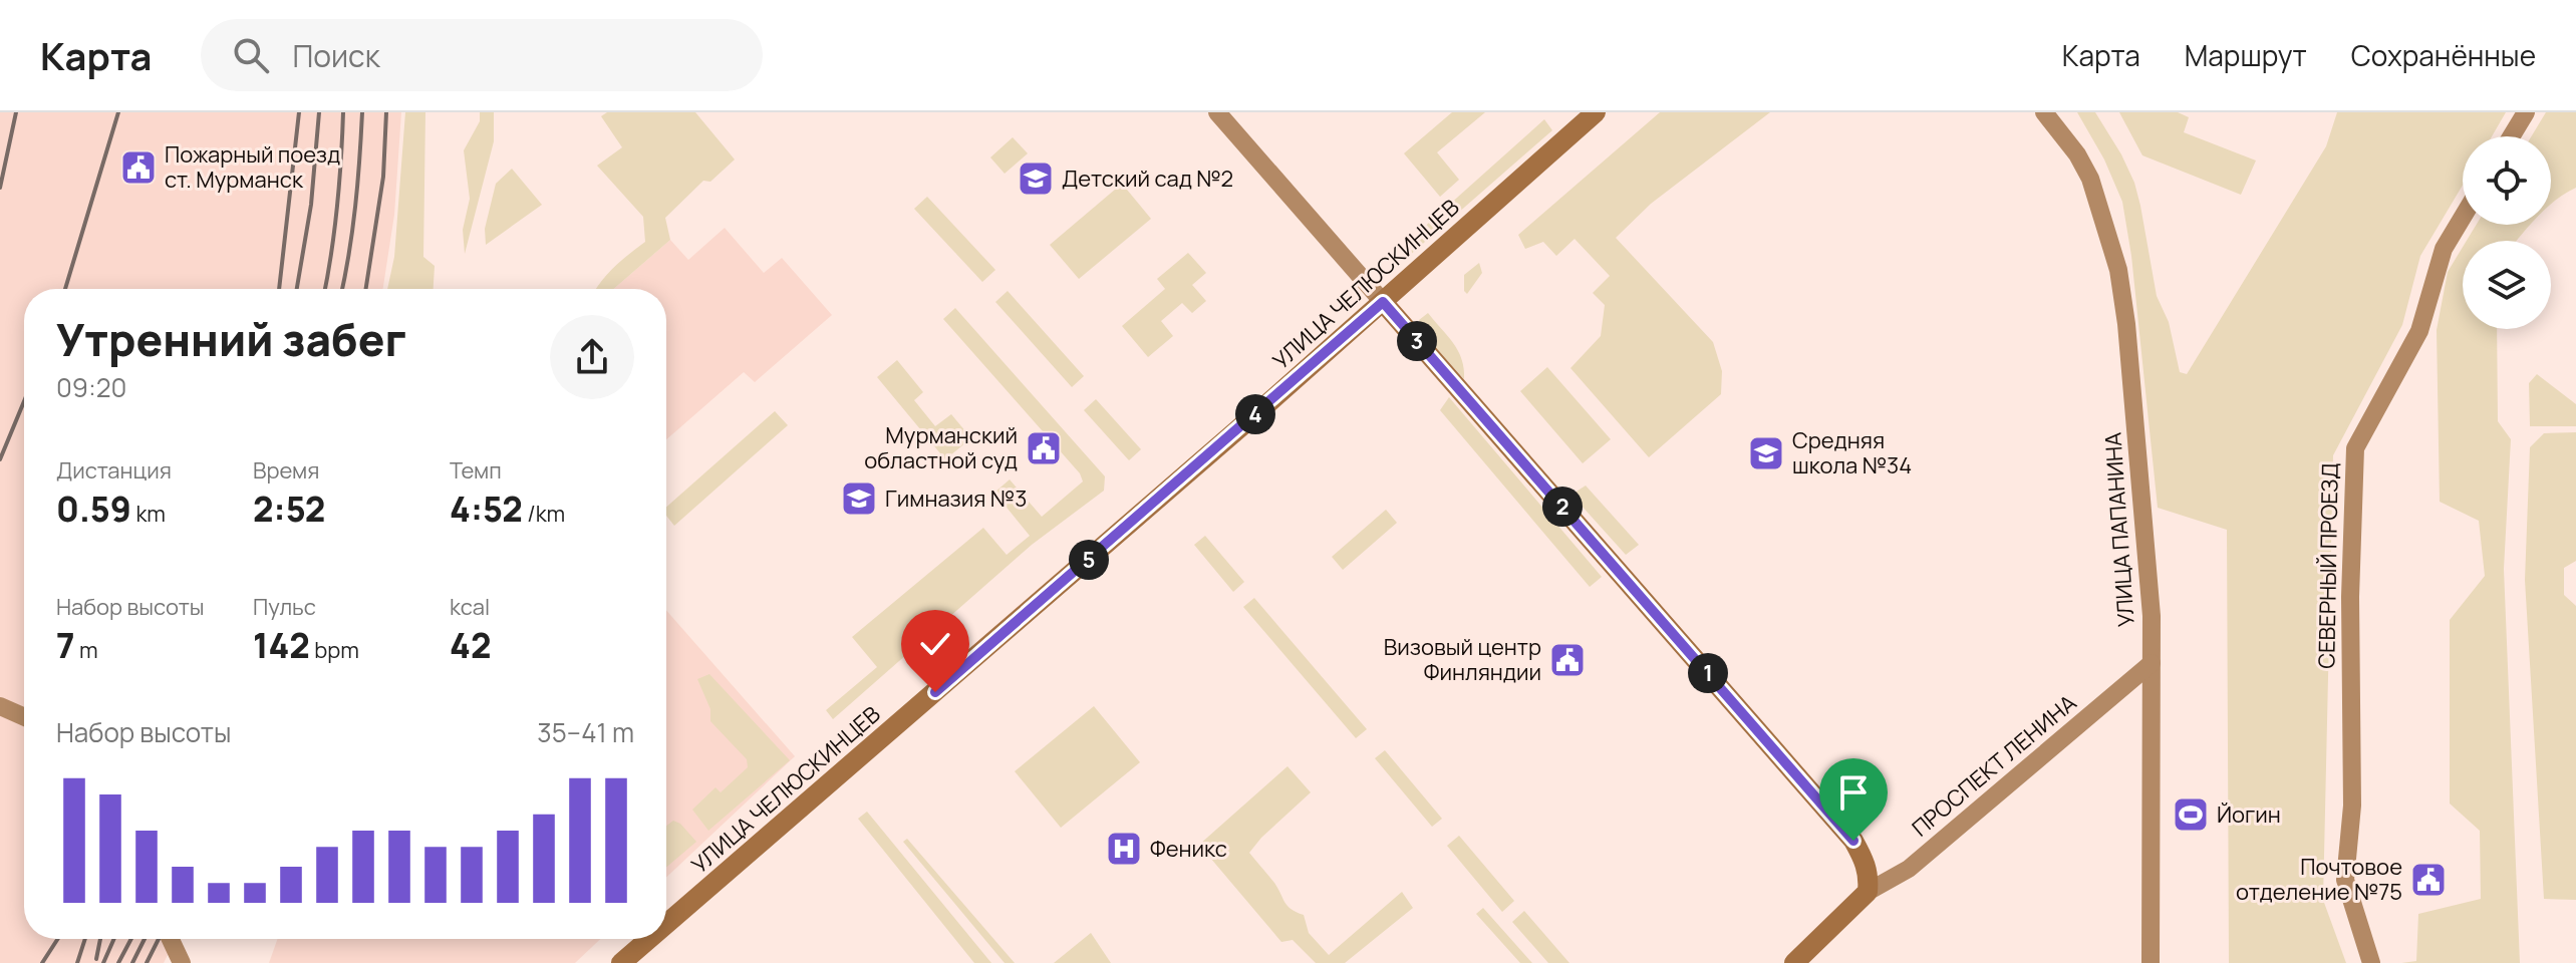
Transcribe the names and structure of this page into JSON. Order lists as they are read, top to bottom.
{
  "streets": {
    "main road": ["УЛИЦА ЧЕЛЮСКИНЦЕВ", "ПРОСПЕКТ ЛЕНИНА"],
    "street": ["УЛИЦА ПАПАНИНА", "СЕВЕРНЫЙ ПРОЕЗД"]
  },
  "crossings": [
    ["УЛИЦА ПАПАНИНА", "ПРОСПЕКТ ЛЕНИНА"]
  ],
  "places": {
    "public building": [
      "Пожарный поезд ст. Мурманск",
      "Мурманский областной суд",
      "Визовый центр Финляндии",
      "Почтовое отделение №75"
    ],
    "school or university": ["Детский сад №2", "Средняя школа №34", "Гимназия №3"],
    "sports": ["Йогин"],
    "hospital": ["Феникс"]
  },
  "page": {
    "header": "Карта",
    "search": "Поиск",
    "nav": ["Карта", "Маршрут", "Сохранённые"],
    "heading": ["Утренний забег", "09:20"],
    "pins": [
      "3",
      "4",
      "2",
      "5",
      "1"
    ],
    "stats": [
      ["Дистанция", "0.59 km"],
      ["Время", "2:52"],
      ["Темп", "4:52 /km"],
      ["Набор высоты", "7 m"],
      ["Пульс", "142 bpm"],
      ["kcal", "42"]
    ],
    "chart": ["Набор высоты", "35–41 m"]
  }
}
